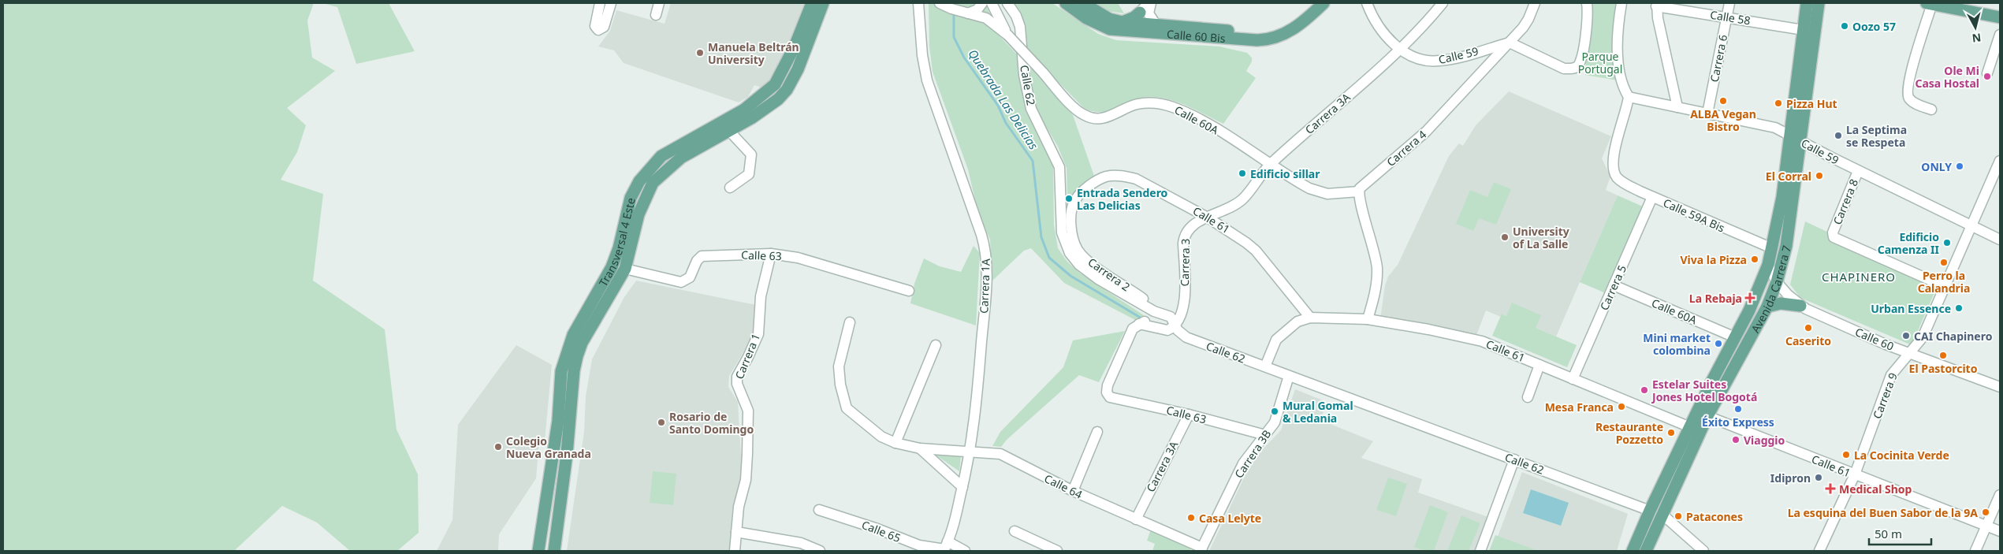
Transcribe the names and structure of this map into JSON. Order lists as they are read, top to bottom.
{
  "streets": {
    "main road": ["Calle 60 Bis", "Transversal 4 Este", "Avenida Carrera 7"],
    "street": [
      "Calle 58",
      "Calle 59",
      "Carrera 6",
      "Calle 62",
      "Carrera 3A",
      "Calle 60A",
      "Carrera 4",
      "Carrera 8",
      "Calle 59A Bis",
      "Calle 61",
      "Calle 63",
      "Carrera 3",
      "Carrera 2",
      "Carrera 1A",
      "Carrera 5",
      "Calle 60",
      "Carrera 1",
      "Carrera 9",
      "Carrera 3B",
      "Calle 64",
      "Calle 65"
    ]
  },
  "crossings": [
    ["Calle 58", "Carrera 6"],
    ["Calle 58", "Avenida Carrera 7"],
    ["Calle 59", "Carrera 6"],
    ["Calle 59", "Carrera 3A"],
    ["Calle 59", "Carrera 4"],
    ["Calle 59", "Carrera 8"],
    ["Calle 59", "Calle 59A Bis"],
    ["Calle 59", "Avenida Carrera 7"],
    ["Calle 59", "Carrera 9"],
    ["Calle 62", "Calle 61"],
    ["Calle 62", "Carrera 3"],
    ["Calle 62", "Carrera 2"],
    ["Calle 62", "Avenida Carrera 7"],
    ["Calle 62", "Carrera 3B"],
    ["Carrera 3A", "Calle 60A"],
    ["Carrera 3A", "Calle 61"],
    ["Carrera 3A", "Calle 63"],
    ["Carrera 3A", "Carrera 3"],
    ["Carrera 3A", "Calle 64"],
    ["Calle 60A", "Carrera 4"],
    ["Calle 60A", "Carrera 5"],
    ["Calle 60A", "Avenida Carrera 7"],
    ["Carrera 8", "Carrera 9"],
    ["Calle 59A Bis", "Carrera 5"],
    ["Calle 59A Bis", "Avenida Carrera 7"],
    ["Calle 61", "Carrera 3"],
    ["Calle 61", "Carrera 2"],
    ["Calle 61", "Carrera 5"],
    ["Calle 61", "Avenida Carrera 7"],
    ["Calle 61", "Carrera 9"],
    ["Transversal 4 Este", "Calle 63"],
    ["Calle 63", "Carrera 3"],
    ["Calle 63", "Carrera 1"],
    ["Calle 63", "Carrera 3B"],
    ["Carrera 1A", "Calle 64"],
    ["Carrera 1A", "Calle 65"],
    ["Avenida Carrera 7", "Calle 60"],
    ["Calle 60", "Carrera 9"],
    ["Carrera 3B", "Calle 64"]
  ],
  "districts": ["CHAPINERO"],
  "water": ["Quebrada Las Delicias"],
  "parks": ["Parque Portugal"],
  "places": {
    "other": [
      "Oozo 57",
      "Manuela Beltrán University",
      "Ole Mi Casa Hostal",
      "ALBA Vegan Bistro",
      "Pizza Hut",
      "La Septima se Respeta",
      "ONLY",
      "Edificio sillar",
      "El Corral",
      "Entrada Sendero Las Delicias",
      "University of La Salle",
      "Edificio Camenza II",
      "Viva la Pizza",
      "Perro la Calandria",
      "Urban Essence",
      "Caserito",
      "CAI Chapinero",
      "Mini market colombina",
      "El Pastorcito",
      "Estelar Suites Jones Hotel Bogotá",
      "Mesa Franca",
      "Éxito Express",
      "Mural Gomal & Ledania",
      "Rosario de Santo Domingo",
      "Restaurante Pozzetto",
      "Viaggio",
      "Colegio Nueva Granada",
      "La Cocinita Verde",
      "Idipron",
      "La esquina del Buen Sabor de la 9A",
      "Patacones",
      "Casa Lelyte"
    ],
    "health": ["La Rebaja", "Medical Shop"]
  },
  "scale_bar": "50 m",
  "north": "bottom"
}
